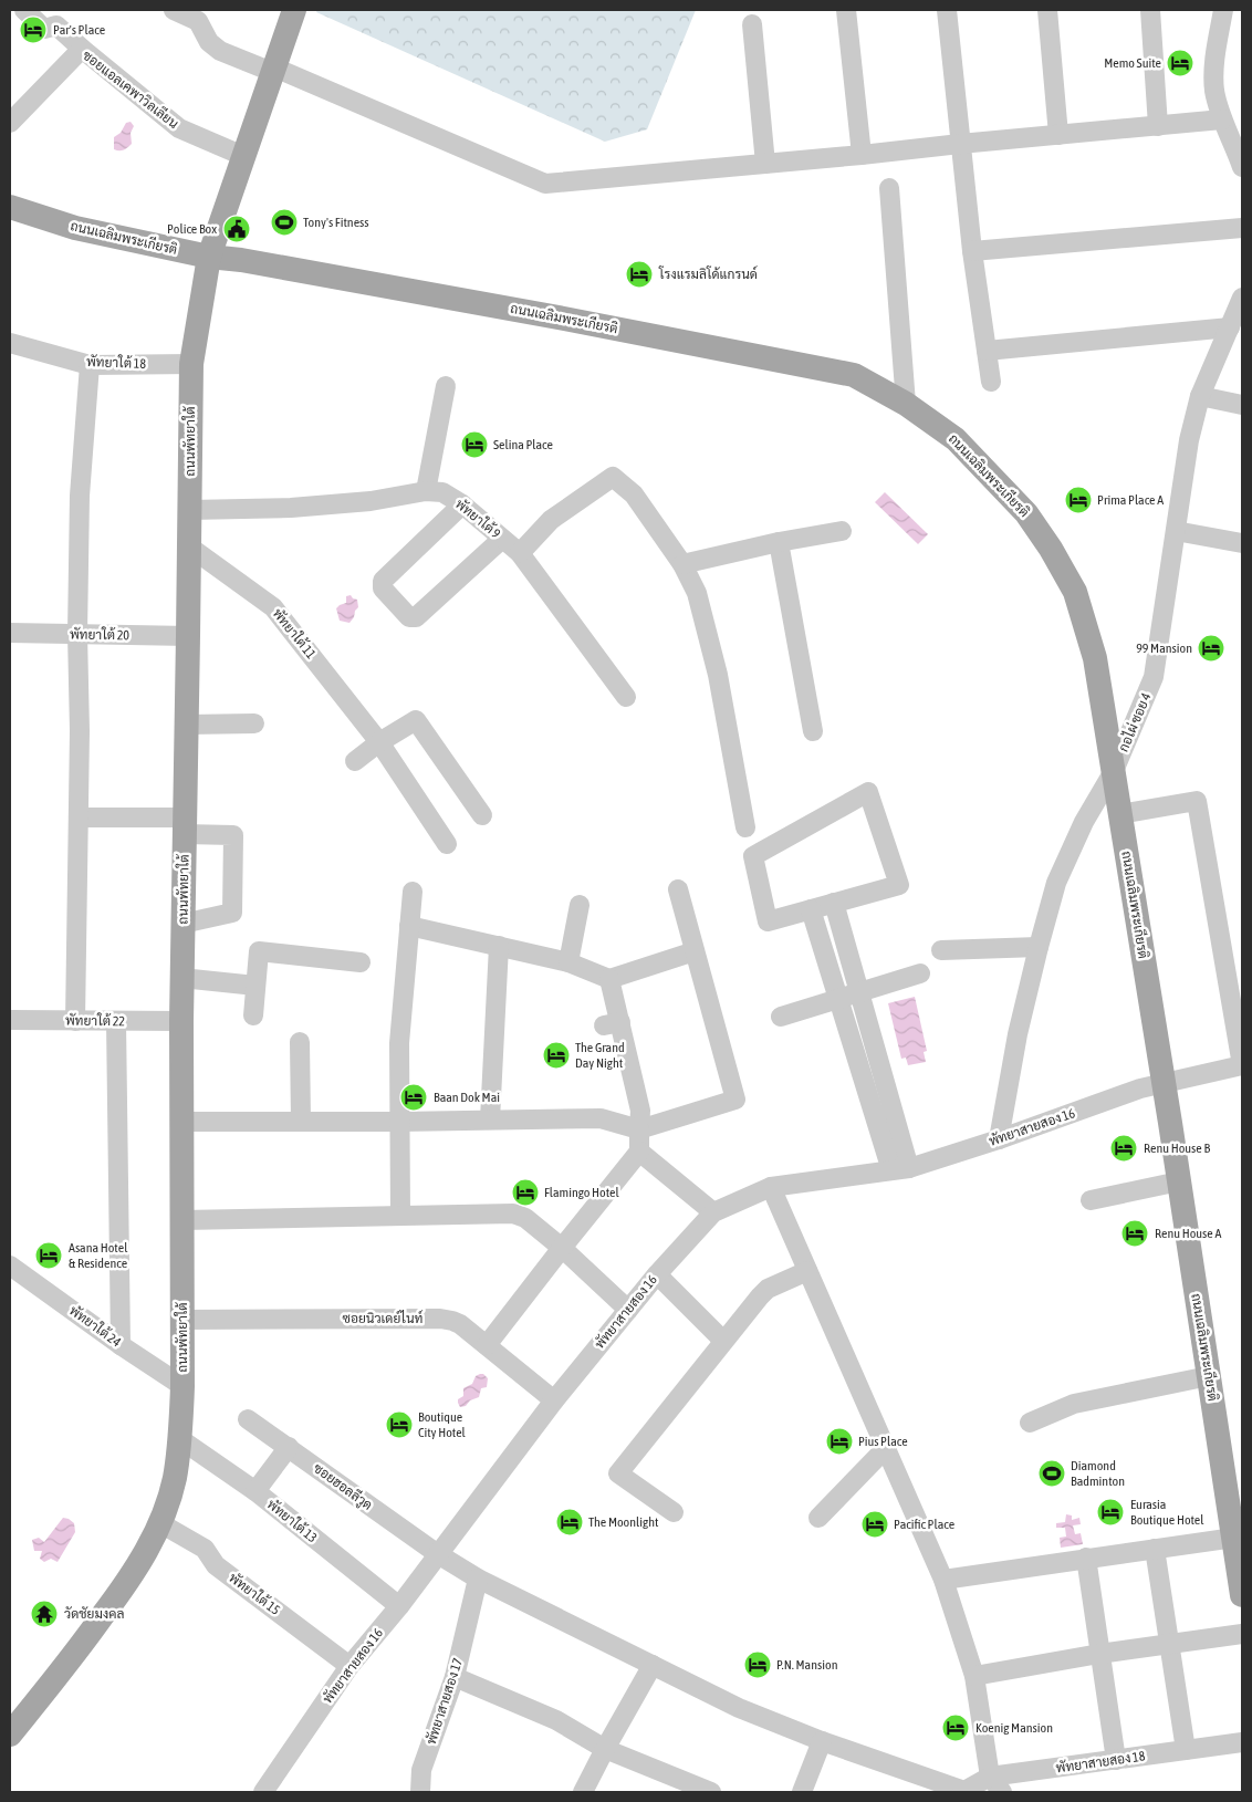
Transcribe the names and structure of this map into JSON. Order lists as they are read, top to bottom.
{
  "streets": {
    "main road": ["ถนนเฉลิมพระเกียรติ", "ถนนพัทยาใต้"],
    "street": [
      "ซอยแอลเคพาวิลเลียน",
      "พัทยาใต้ 18",
      "พัทยาใต้ 9",
      "พัทยาใต้ 11",
      "พัทยาใต้ 20",
      "กอไผ่ ซอย 4",
      "พัทยาใต้ 22",
      "พัทยาสายสอง 16",
      "ซอยนิวเดย์ไนท์",
      "พัทยาใต้ 24",
      "ซอยฮอลลีวูด",
      "พัทยาใต้ 13",
      "พัทยาใต้ 15",
      "พัทยาสายสอง 17",
      "พัทยาสายสอง 18"
    ]
  },
  "crossings": [
    ["ซอยแอลเคพาวิลเลียน", "ถนนพัทยาใต้"],
    ["ถนนเฉลิมพระเกียรติ", "ถนนพัทยาใต้"],
    ["ถนนเฉลิมพระเกียรติ", "กอไผ่ ซอย 4"],
    ["ถนนเฉลิมพระเกียรติ", "พัทยาสายสอง 16"],
    ["พัทยาใต้ 18", "ถนนพัทยาใต้"],
    ["ถนนพัทยาใต้", "พัทยาใต้ 9"],
    ["ถนนพัทยาใต้", "พัทยาใต้ 11"],
    ["ถนนพัทยาใต้", "พัทยาใต้ 20"],
    ["ถนนพัทยาใต้", "พัทยาใต้ 22"],
    ["ถนนพัทยาใต้", "ซอยนิวเดย์ไนท์"],
    ["ถนนพัทยาใต้", "พัทยาใต้ 24"],
    ["ถนนพัทยาใต้", "พัทยาใต้ 13"],
    ["ถนนพัทยาใต้", "พัทยาใต้ 15"],
    ["กอไผ่ ซอย 4", "พัทยาสายสอง 16"],
    ["พัทยาสายสอง 16", "ซอยนิวเดย์ไนท์"],
    ["พัทยาสายสอง 16", "ซอยฮอลลีวูด"],
    ["พัทยาสายสอง 16", "พัทยาใต้ 13"],
    ["พัทยาสายสอง 16", "พัทยาใต้ 15"],
    ["ซอยฮอลลีวูด", "พัทยาสายสอง 17"],
    ["ซอยฮอลลีวูด", "พัทยาสายสอง 18"]
  ],
  "places": {
    "hotel": [
      "Par's Place",
      "Memo Suite",
      "โรงแรมลิโด้แกรนด์",
      "Selina Place",
      "Prima Place A",
      "99 Mansion",
      "The Grand Day Night",
      "Baan Dok Mai",
      "Renu House B",
      "Flamingo Hotel",
      "Renu House A",
      "Asana Hotel & Residence",
      "Boutique City Hotel",
      "Pius Place",
      "Eurasia Boutique Hotel",
      "The Moonlight",
      "Pacific Place",
      "P.N. Mansion",
      "Koenig Mansion"
    ],
    "sports": ["Tony's Fitness", "Diamond Badminton"],
    "public building": ["Police Box"],
    "temple": ["วัดชัยมงคล"]
  }
}
